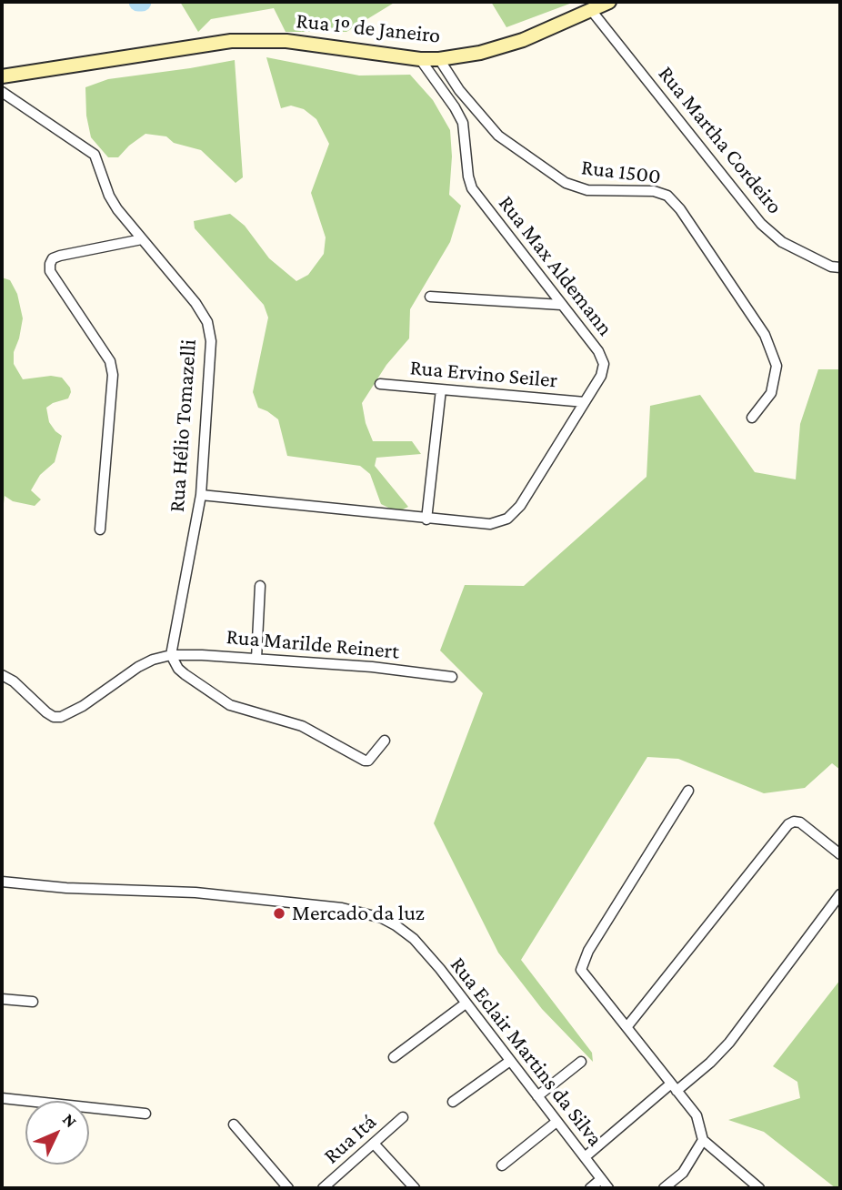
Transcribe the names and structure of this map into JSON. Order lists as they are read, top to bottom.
{
  "streets": {
    "street": [
      "Rua 1º de Janeiro",
      "Rua Martha Cordeiro",
      "Rua 1500",
      "Rua Max Aldemann",
      "Rua Ervino Seiler",
      "Rua Hélio Tomazelli",
      "Rua Marilde Reinert",
      "Rua Eclair Martins da Silva",
      "Rua Itá"
    ]
  },
  "crossings": [
    ["Rua 1º de Janeiro", "Rua Martha Cordeiro"],
    ["Rua 1º de Janeiro", "Rua 1500"],
    ["Rua 1º de Janeiro", "Rua Max Aldemann"],
    ["Rua Max Aldemann", "Rua Ervino Seiler"],
    ["Rua Max Aldemann", "Rua Hélio Tomazelli"],
    ["Rua Hélio Tomazelli", "Rua Marilde Reinert"]
  ],
  "places": ["Mercado da luz"],
  "north": "top right"
}
